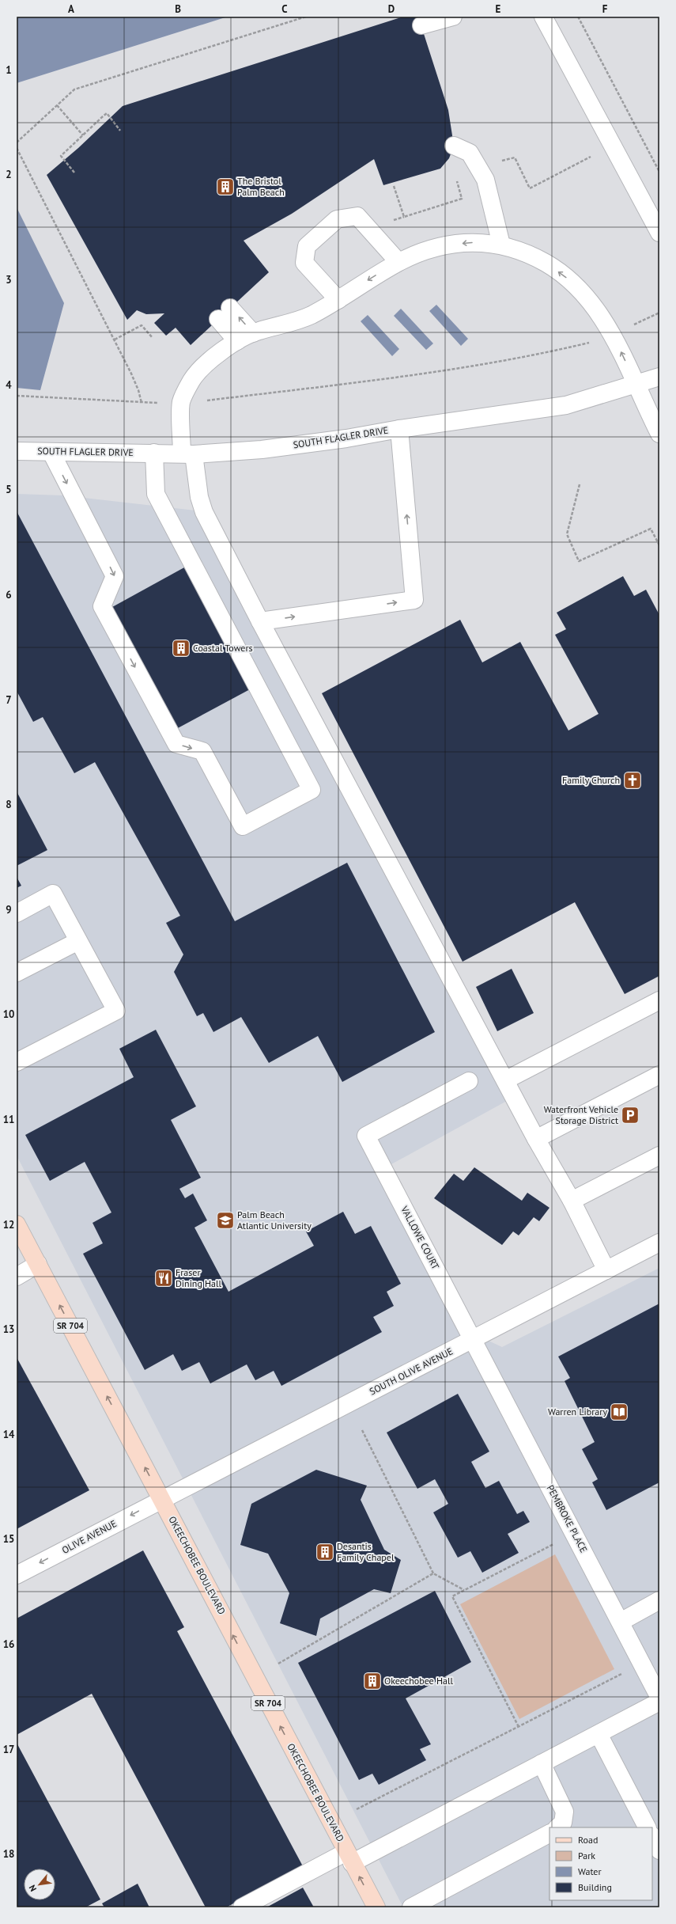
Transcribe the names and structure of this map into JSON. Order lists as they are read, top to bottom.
{
  "streets": {
    "main road": ["SR 704", "OKEECHOBEE BOULEVARD"],
    "street": [
      "SOUTH FLAGLER DRIVE",
      "VALLOWE COURT",
      "SOUTH OLIVE AVENUE",
      "PEMBROKE PLACE",
      "OLIVE AVENUE"
    ]
  },
  "crossings": [
    ["VALLOWE COURT", "SOUTH OLIVE AVENUE"],
    ["VALLOWE COURT", "PEMBROKE PLACE"],
    ["SOUTH OLIVE AVENUE", "PEMBROKE PLACE"],
    ["SOUTH OLIVE AVENUE", "OLIVE AVENUE"],
    ["SOUTH OLIVE AVENUE", "OKEECHOBEE BOULEVARD"],
    ["OLIVE AVENUE", "OKEECHOBEE BOULEVARD"]
  ],
  "one_way": ["OLIVE AVENUE", "OKEECHOBEE BOULEVARD"],
  "places": {
    "building": [
      "The Bristol Palm Beach",
      "Coastal Towers",
      "Desantis Family Chapel",
      "Okeechobee Hall"
    ],
    "church": ["Family Church"],
    "parking": ["Waterfront Vehicle Storage District"],
    "school or university": ["Palm Beach Atlantic University"],
    "restaurant": ["Fraser Dining Hall"],
    "library": ["Warren Library"]
  },
  "legend": [
    "Road",
    "Park",
    "Water",
    "Building"
  ],
  "north": "bottom left",
  "grid": {
    "columns": [
      "A",
      "B",
      "C",
      "D",
      "E",
      "F"
    ],
    "rows": [
      "1",
      "2",
      "3",
      "4",
      "5",
      "6",
      "7",
      "8",
      "9",
      "10",
      "11",
      "12",
      "13",
      "14",
      "15",
      "16",
      "17",
      "18"
    ]
  }
}
